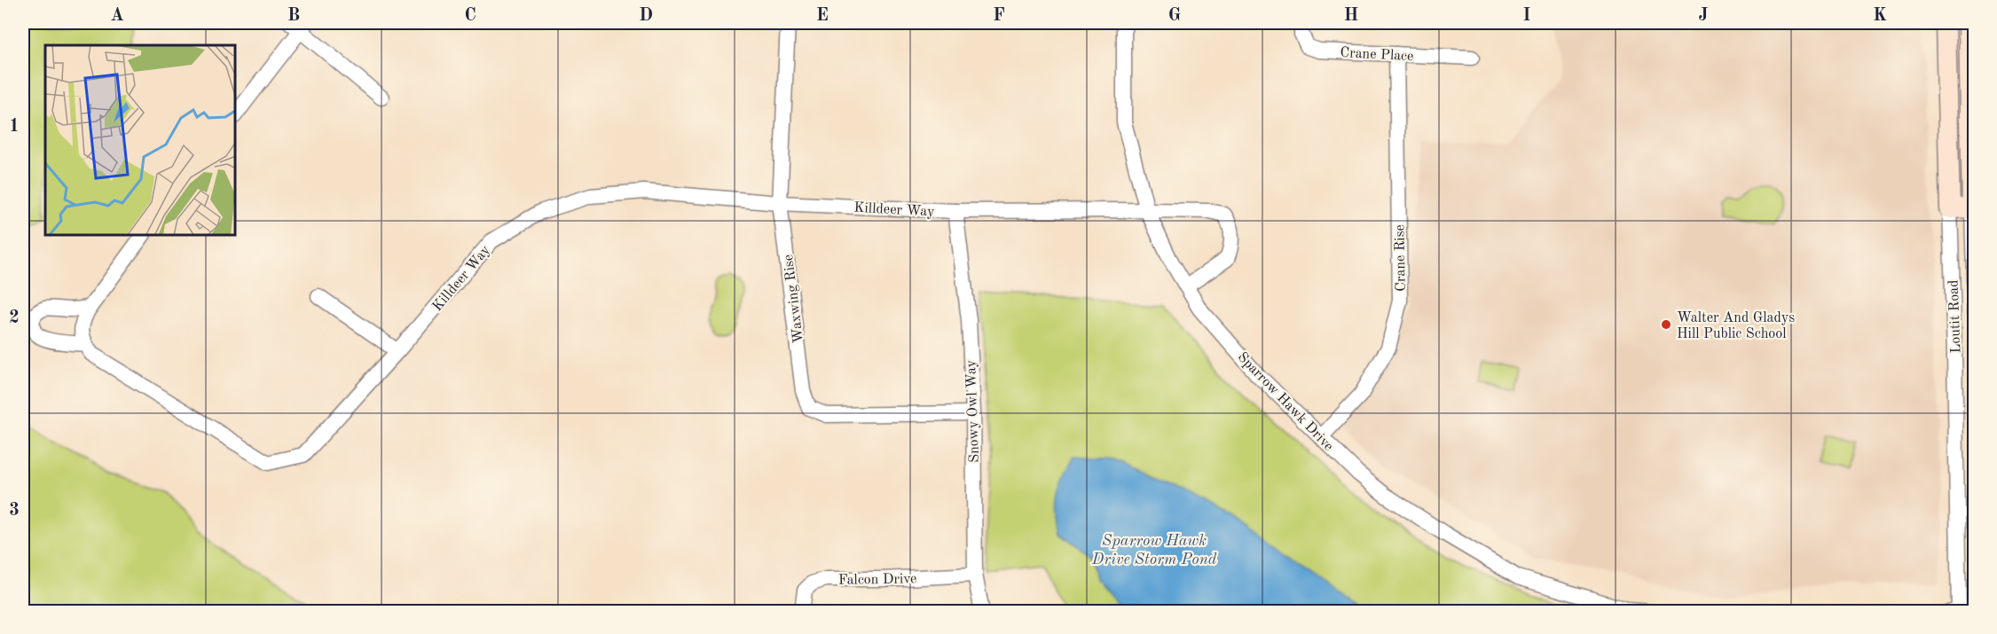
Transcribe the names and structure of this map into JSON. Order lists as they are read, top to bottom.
{
  "streets": {
    "street": [
      "Crane Place",
      "Killdeer Way",
      "Crane Rise",
      "Waxwing Rise",
      "Loutit Road",
      "Sparrow Hawk Drive",
      "Snowy Owl Way",
      "Falcon Drive"
    ]
  },
  "crossings": [
    ["Crane Place", "Crane Rise"],
    ["Killdeer Way", "Waxwing Rise"],
    ["Killdeer Way", "Sparrow Hawk Drive"],
    ["Killdeer Way", "Snowy Owl Way"],
    ["Crane Rise", "Sparrow Hawk Drive"],
    ["Waxwing Rise", "Snowy Owl Way"],
    ["Snowy Owl Way", "Falcon Drive"]
  ],
  "water": ["Sparrow Hawk Drive Storm Pond"],
  "places": ["Walter And Gladys Hill Public School"],
  "grid": {
    "columns": [
      "A",
      "B",
      "C",
      "D",
      "E",
      "F",
      "G",
      "H",
      "I",
      "J",
      "K"
    ],
    "rows": ["1", "2", "3"]
  }
}
